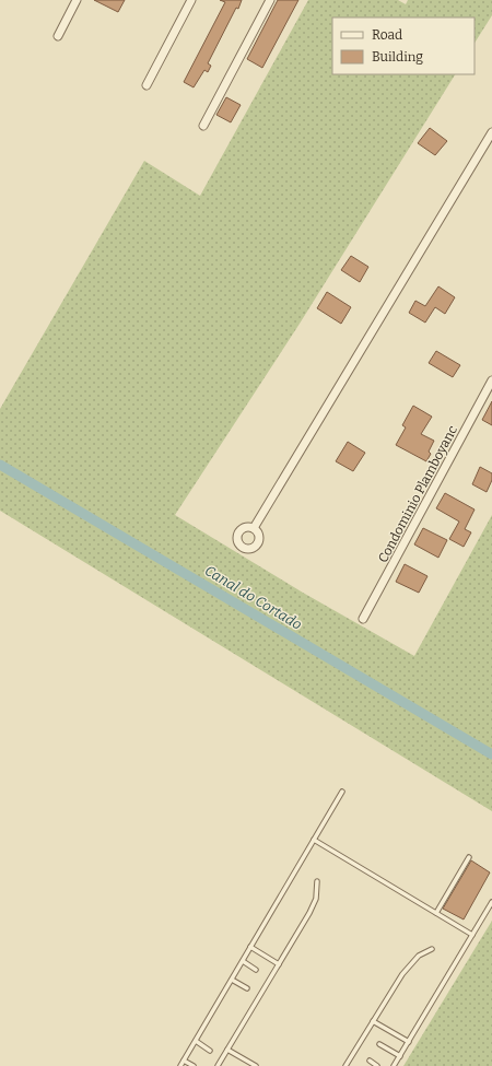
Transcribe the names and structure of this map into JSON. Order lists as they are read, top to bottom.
{
  "streets": {
    "street": ["Condominio Plamboyanc"]
  },
  "water": ["Canal do Cortado"],
  "legend": ["Road", "Building"]
}
